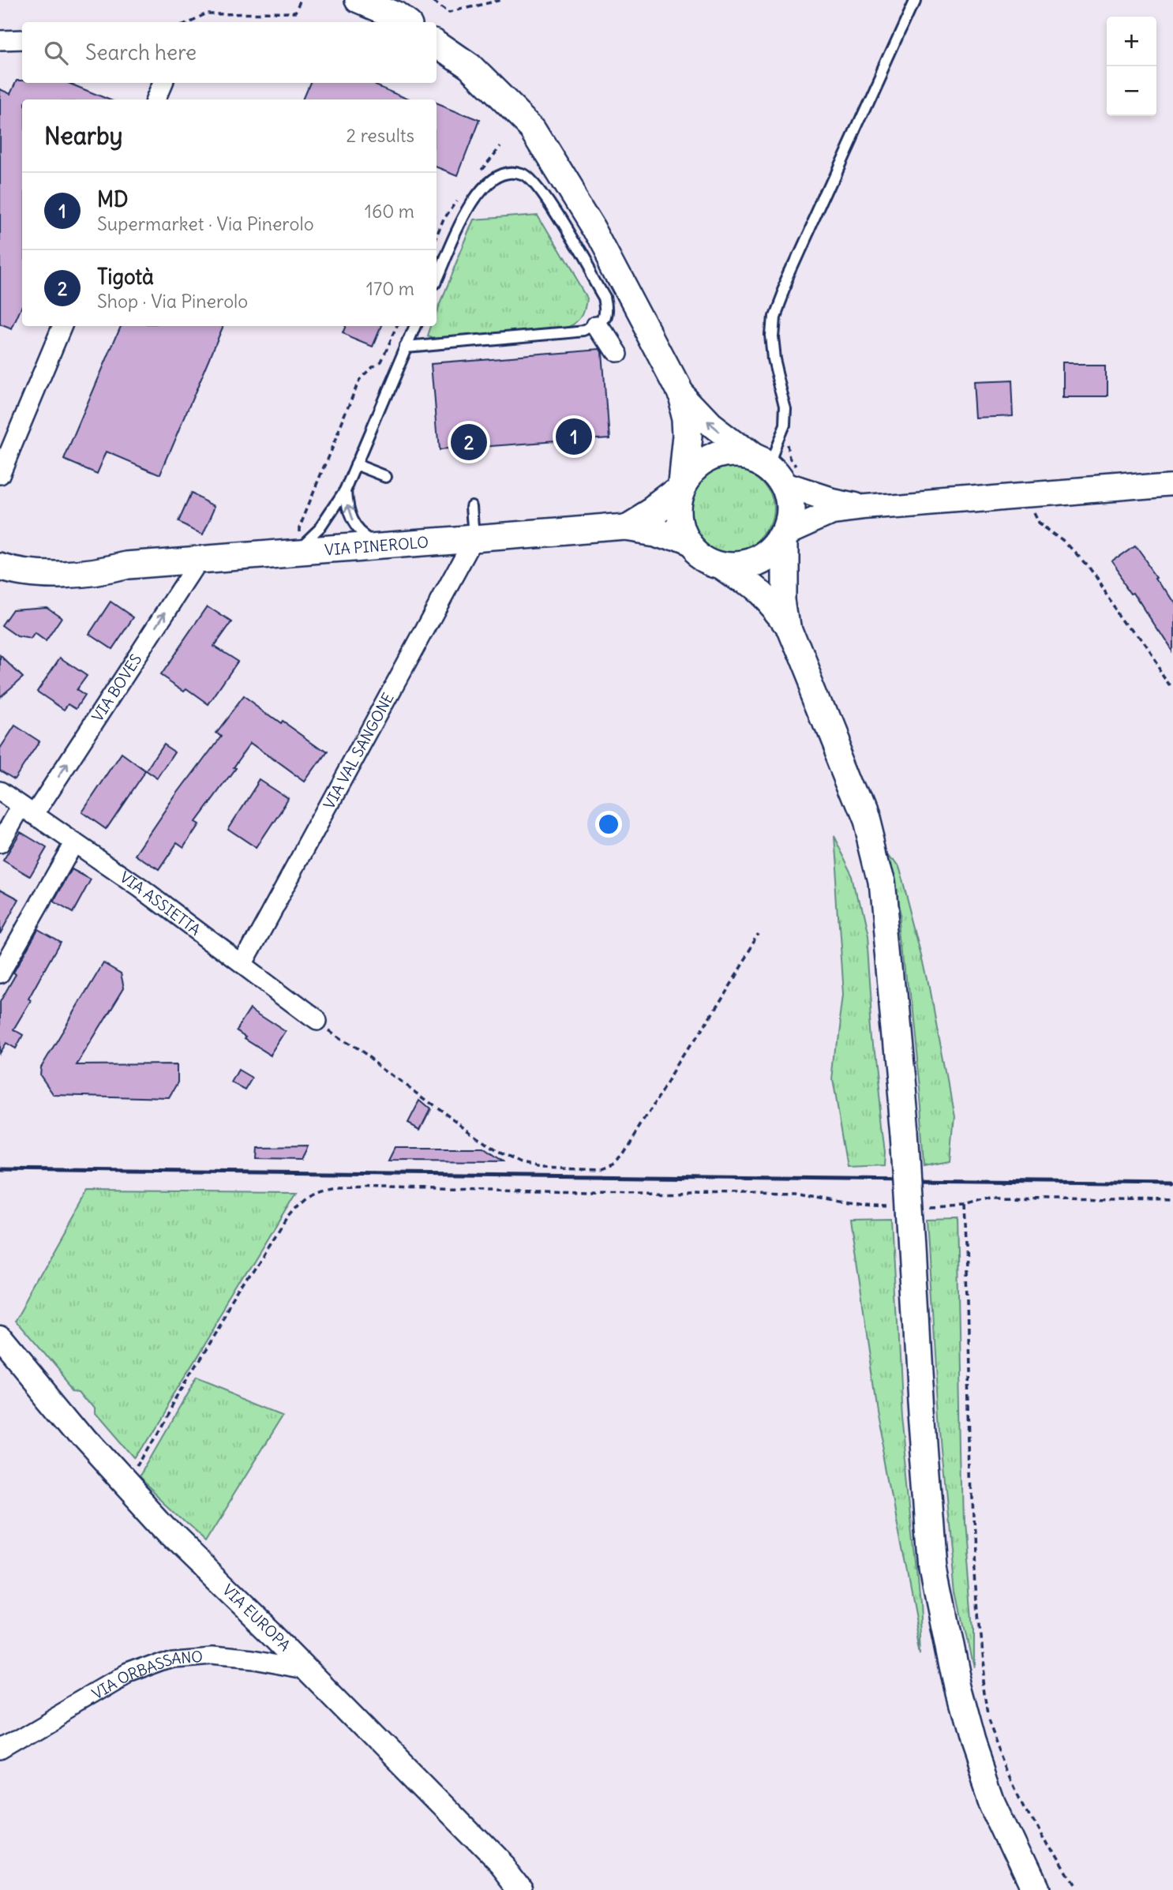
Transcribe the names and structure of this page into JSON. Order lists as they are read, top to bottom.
{
  "streets": {
    "main road": ["VIA PINEROLO"],
    "street": [
      "VIA BOVES",
      "VIA VAL SANGONE",
      "VIA ASSIETTA",
      "VIA EUROPA",
      "VIA ORBASSANO"
    ]
  },
  "crossings": [
    ["VIA PINEROLO", "VIA BOVES"],
    ["VIA PINEROLO", "VIA VAL SANGONE"],
    ["VIA BOVES", "VIA ASSIETTA"],
    ["VIA VAL SANGONE", "VIA ASSIETTA"],
    ["VIA EUROPA", "VIA ORBASSANO"]
  ],
  "one_way": ["VIA BOVES"],
  "page": {
    "map_buttons": ["+", "−"],
    "search": "Search here",
    "heading": ["Nearby", "2 results"],
    "list": [
      {
        "mark": "1",
        "name": "MD",
        "note": "Supermarket · Via Pinerolo",
        "value": "160 m"
      },
      {
        "mark": "2",
        "name": "Tigotà",
        "note": "Shop · Via Pinerolo",
        "value": "170 m"
      }
    ],
    "pins": ["1", "2"]
  }
}
